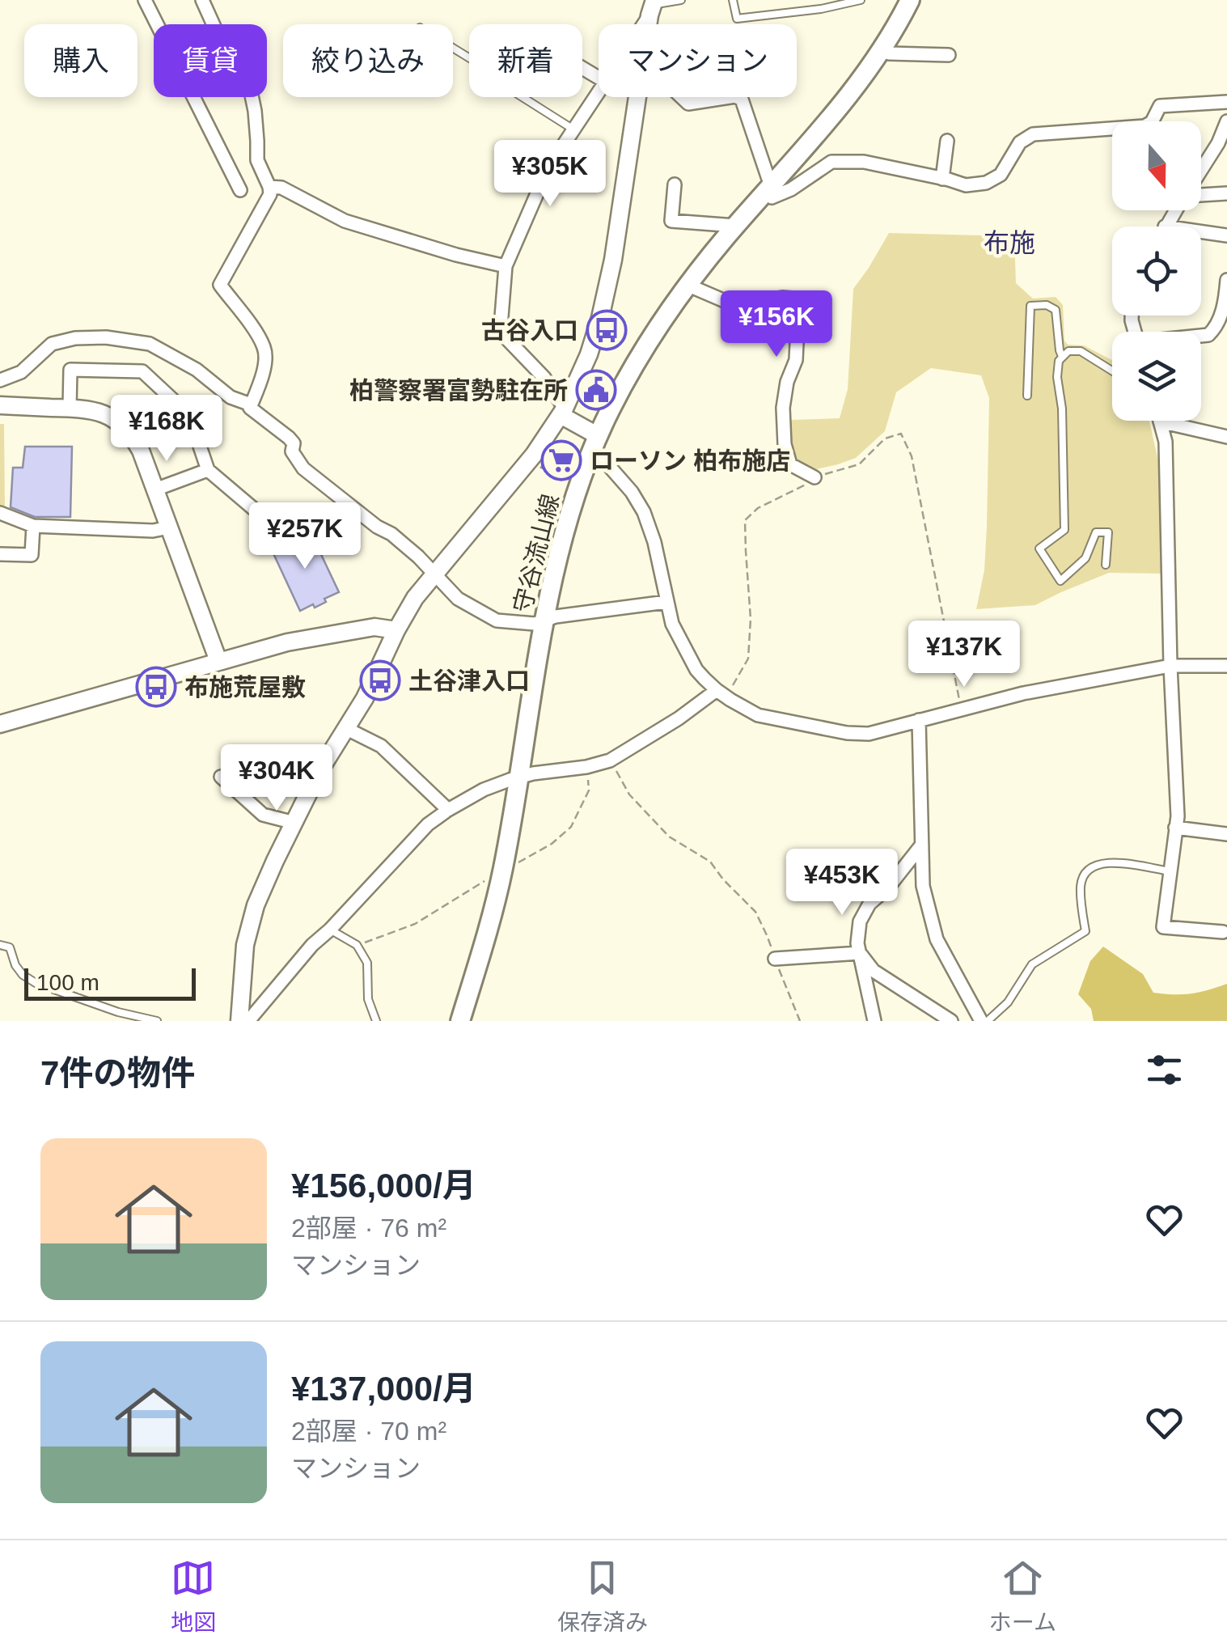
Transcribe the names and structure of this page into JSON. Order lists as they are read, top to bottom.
{
  "streets": {
    "main road": ["守谷流山線"]
  },
  "districts": ["布施"],
  "places": {
    "bus stop": ["古谷入口", "土谷津入口", "布施荒屋敷"],
    "public building": ["柏警察署富勢駐在所"],
    "supermarket": ["ローソン 柏布施店"]
  },
  "scale_bar": "100 m",
  "north": "bottom",
  "page": {
    "chip": [
      "購入",
      "賃貸",
      "絞り込み",
      "新着",
      "マンション"
    ],
    "price": [
      "¥305K",
      "¥156K",
      "¥168K",
      "¥257K",
      "¥137K",
      "¥304K",
      "¥453K"
    ],
    "scale": "100 m",
    "heading": "7件の物件",
    "list": [
      {
        "name": "¥156,000/月",
        "note": "2部屋 · 76 m² · マンション"
      },
      {
        "name": "¥137,000/月",
        "note": "2部屋 · 70 m² · マンション"
      }
    ],
    "tabs": ["地図", "保存済み", "ホーム"]
  }
}
